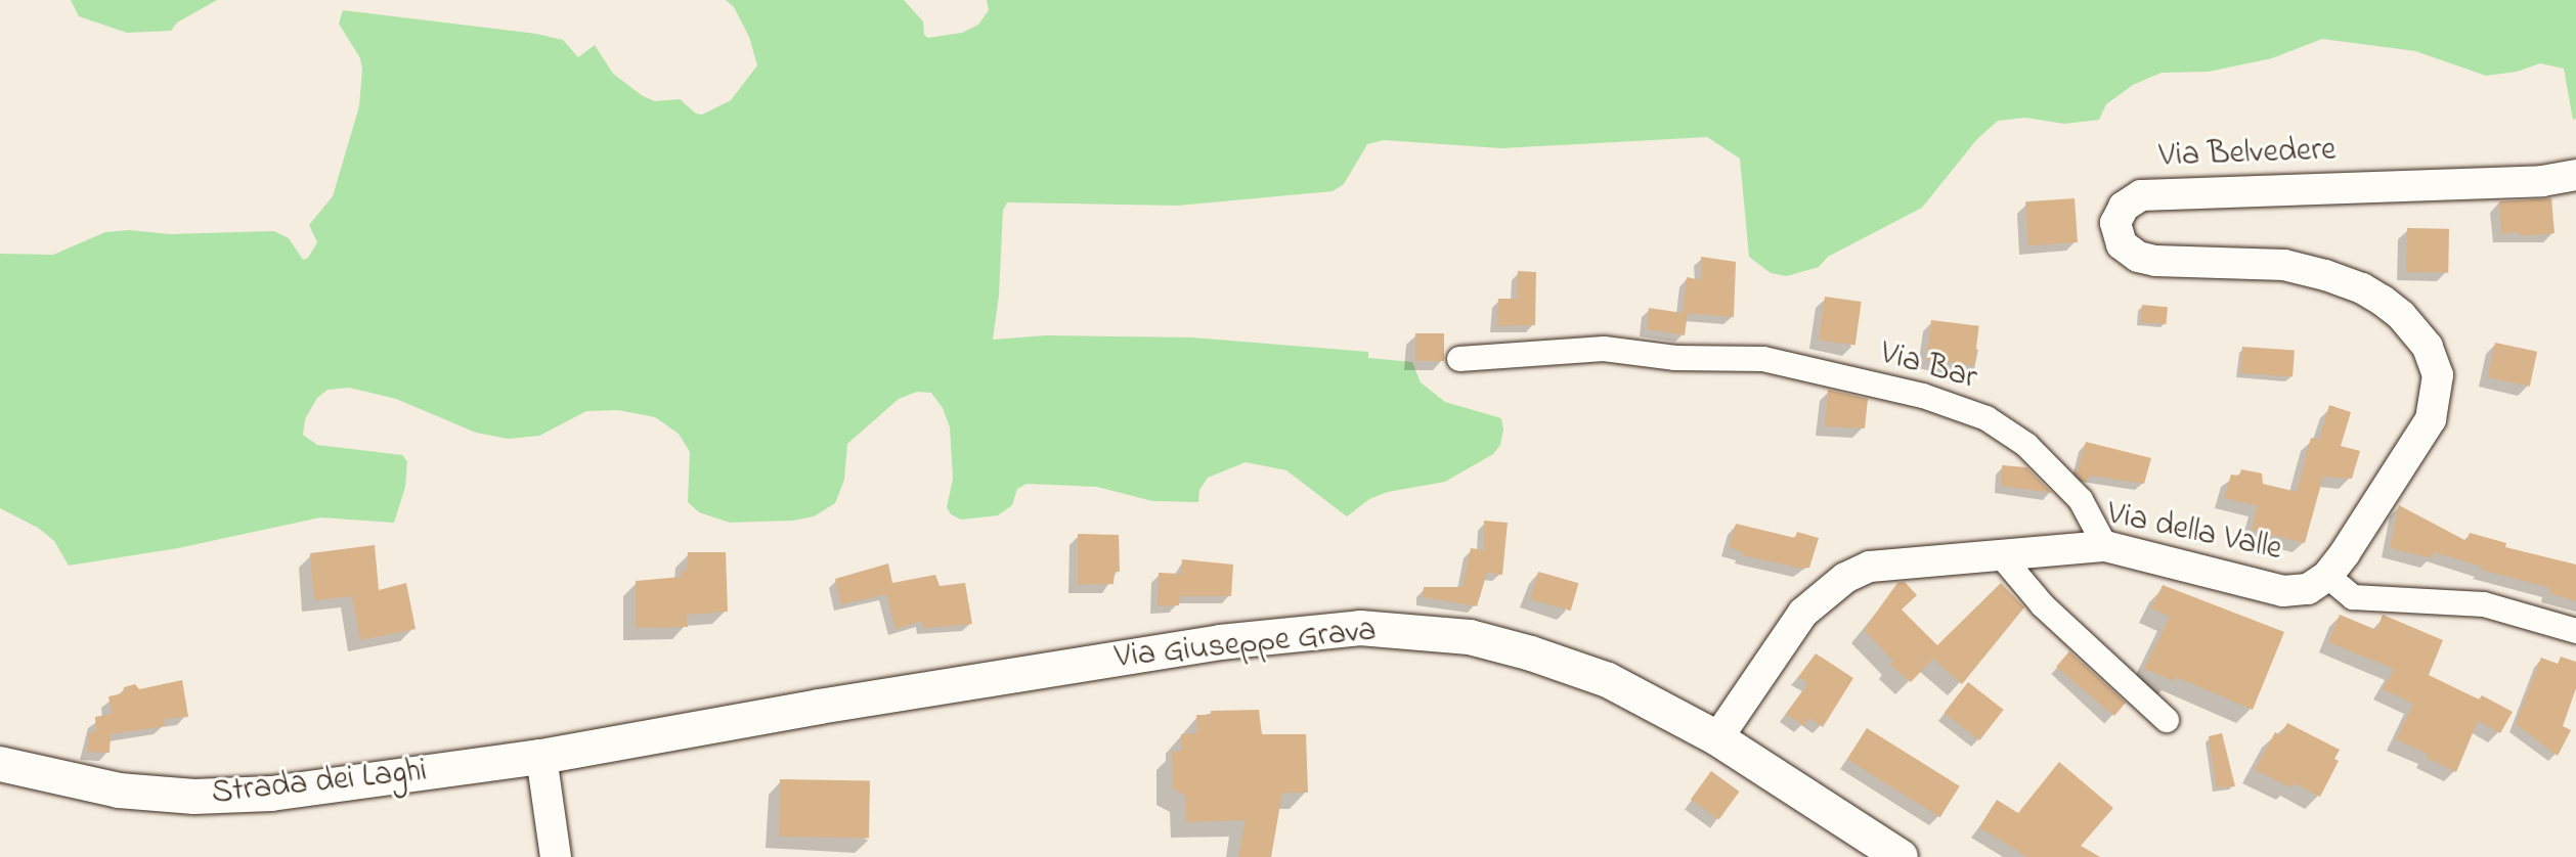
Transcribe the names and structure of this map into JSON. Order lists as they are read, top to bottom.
{
  "streets": {
    "main road": ["Via Giuseppe Grava", "Strada dei Laghi"],
    "street": ["Via Belvedere", "Via Bar", "Via della Valle"]
  },
  "crossings": [
    ["Via Belvedere", "Via della Valle"],
    ["Via Bar", "Via della Valle"],
    ["Via della Valle", "Via Giuseppe Grava"],
    ["Via Giuseppe Grava", "Strada dei Laghi"]
  ]
}
